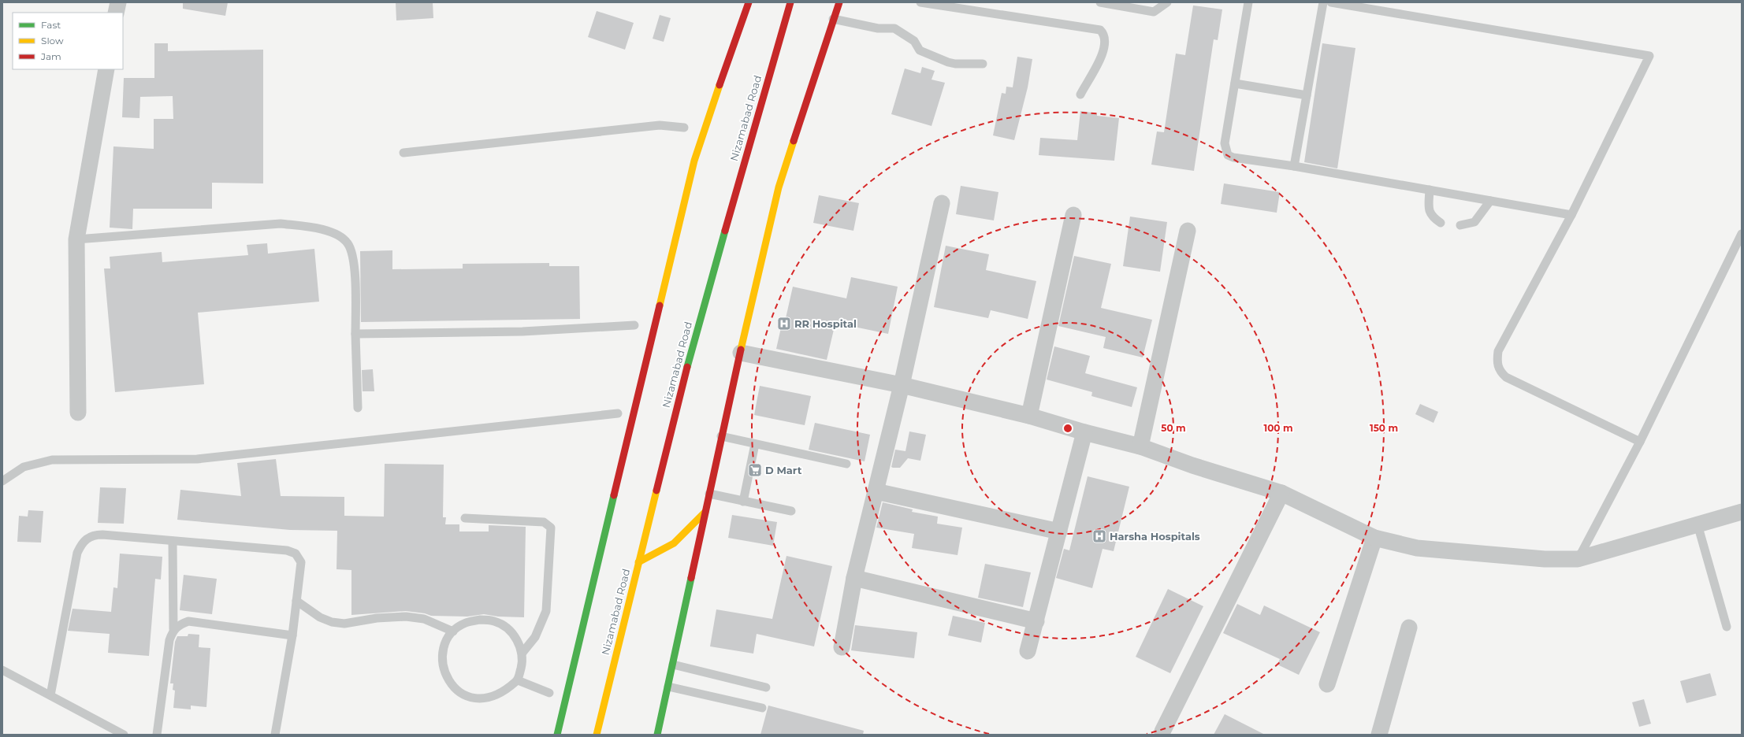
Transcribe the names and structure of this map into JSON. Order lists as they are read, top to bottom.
{
  "streets": {
    "main road": ["Nizamabad Road"]
  },
  "places": {
    "hospital": ["RR Hospital", "Harsha Hospitals"],
    "supermarket": ["D Mart"]
  },
  "legend": ["Fast", "Slow", "Jam"],
  "rings": ["50 m", "100 m", "150 m"]
}
